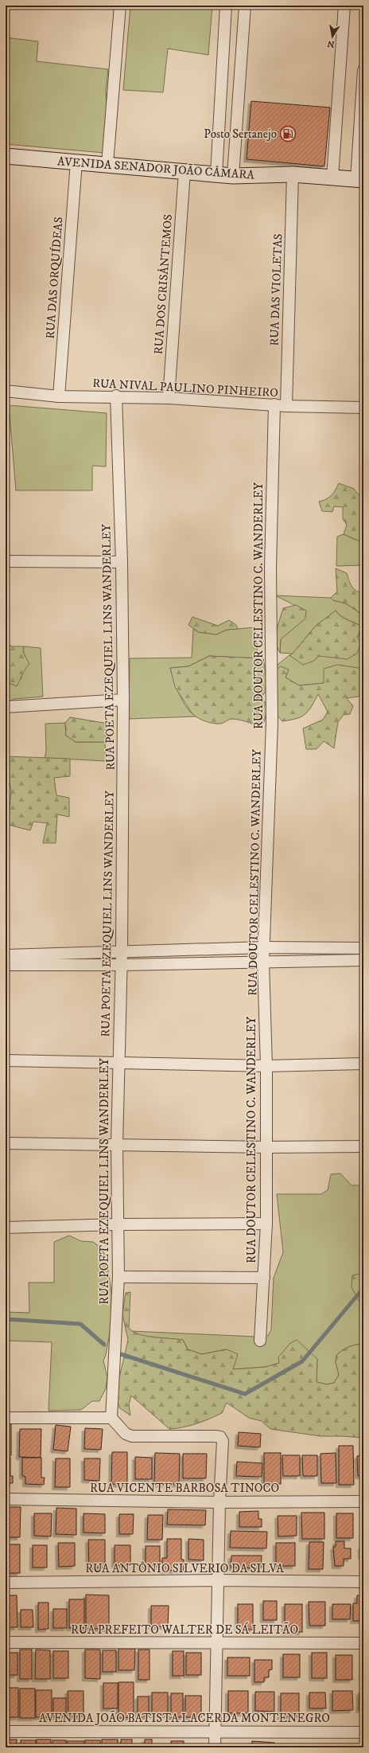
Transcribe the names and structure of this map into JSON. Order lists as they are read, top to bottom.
{
  "streets": {
    "main road": ["AVENIDA SENADOR JOÃO CÂMARA"],
    "street": [
      "RUA DAS ORQUÍDEAS",
      "RUA DOS CRISÂNTEMOS",
      "RUA DAS VIOLETAS",
      "RUA NIVAL PAULINO PINHEIRO",
      "RUA DOUTOR CELESTINO C. WANDERLEY",
      "RUA POETA EZEQUIEL LINS WANDERLEY",
      "RUA VICENTE BARBOSA TINOCO",
      "RUA ANTÔNIO SILVERIO DA SILVA",
      "RUA PREFEITO WALTER DE SÁ LEITÃO",
      "AVENIDA JOÃO BATISTA LACERDA MONTENEGRO"
    ]
  },
  "crossings": [
    ["AVENIDA SENADOR JOÃO CÂMARA", "RUA DAS ORQUÍDEAS"],
    ["AVENIDA SENADOR JOÃO CÂMARA", "RUA DOS CRISÂNTEMOS"],
    ["AVENIDA SENADOR JOÃO CÂMARA", "RUA DAS VIOLETAS"],
    ["RUA DAS ORQUÍDEAS", "RUA NIVAL PAULINO PINHEIRO"],
    ["RUA DOS CRISÂNTEMOS", "RUA NIVAL PAULINO PINHEIRO"],
    ["RUA DAS VIOLETAS", "RUA NIVAL PAULINO PINHEIRO"],
    ["RUA NIVAL PAULINO PINHEIRO", "RUA DOUTOR CELESTINO C. WANDERLEY"],
    ["RUA NIVAL PAULINO PINHEIRO", "RUA POETA EZEQUIEL LINS WANDERLEY"]
  ],
  "places": {
    "fuel station": ["Posto Sertanejo"]
  },
  "north": "bottom"
}
